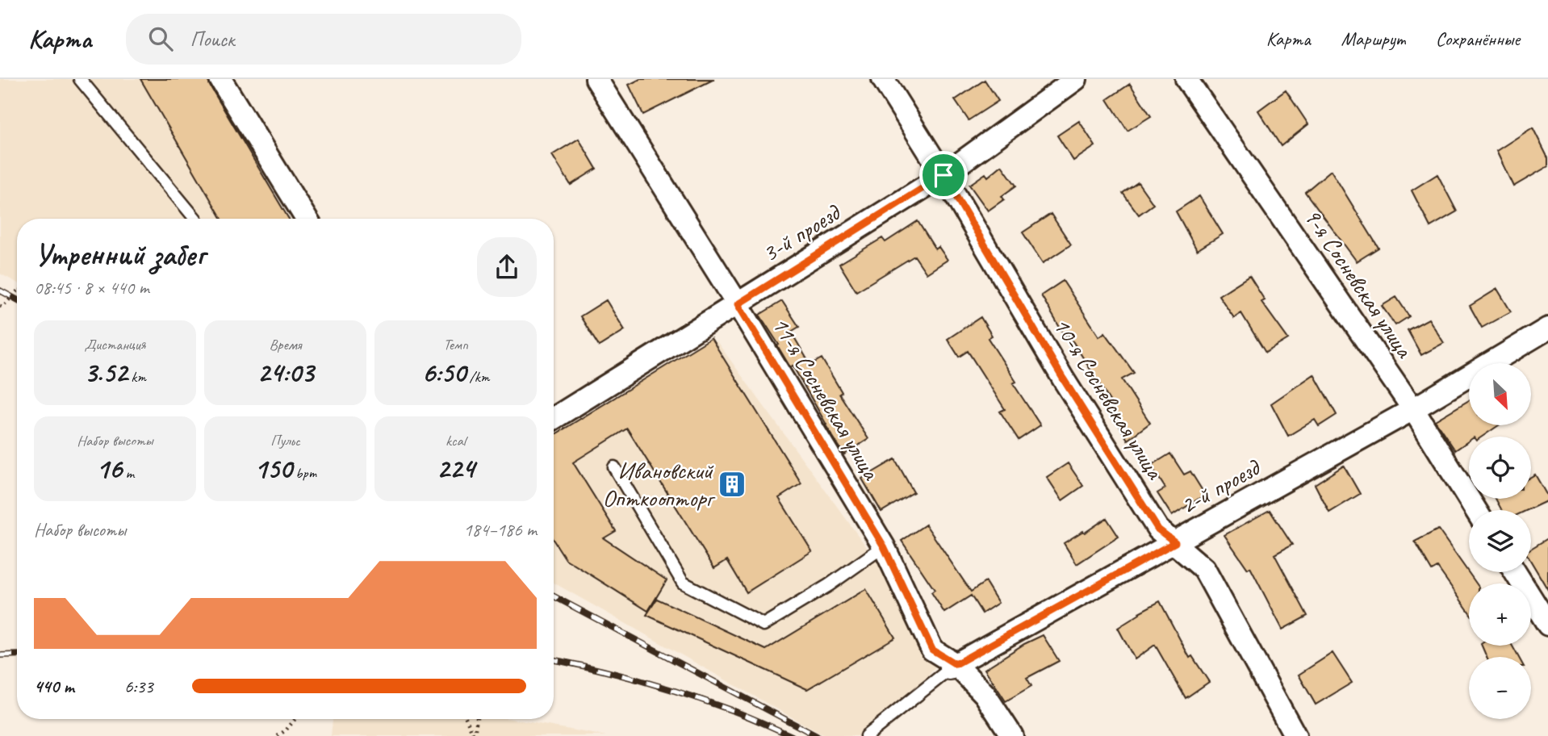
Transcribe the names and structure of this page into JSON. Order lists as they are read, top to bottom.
{
  "streets": {
    "street": [
      "3-й проезд",
      "9-я Сосневская улица",
      "11-я Сосневская улица",
      "10-я Сосневская улица",
      "2-й проезд"
    ]
  },
  "crossings": [
    ["3-й проезд", "11-я Сосневская улица"],
    ["3-й проезд", "10-я Сосневская улица"],
    ["9-я Сосневская улица", "2-й проезд"],
    ["11-я Сосневская улица", "2-й проезд"],
    ["10-я Сосневская улица", "2-й проезд"]
  ],
  "places": {
    "building": ["Ивановский Опткоопторг"]
  },
  "north": "bottom right",
  "page": {
    "header": "Карта",
    "search": "Поиск",
    "nav": ["Карта", "Маршрут", "Сохранённые"],
    "heading": ["Утренний забег", "08:45 · 8 × 440 m"],
    "stats": [
      ["Дистанция", "3.52 km"],
      ["Время", "24:03"],
      ["Темп", "6:50 /km"],
      ["Набор высоты", "16 m"],
      ["Пульс", "150 bpm"],
      ["kcal", "224"]
    ],
    "map_buttons": ["+", "−"],
    "chart": ["Набор высоты", "184–186 m"],
    "list": [
      {
        "name": "440 m",
        "note": "6:33"
      }
    ]
  }
}
